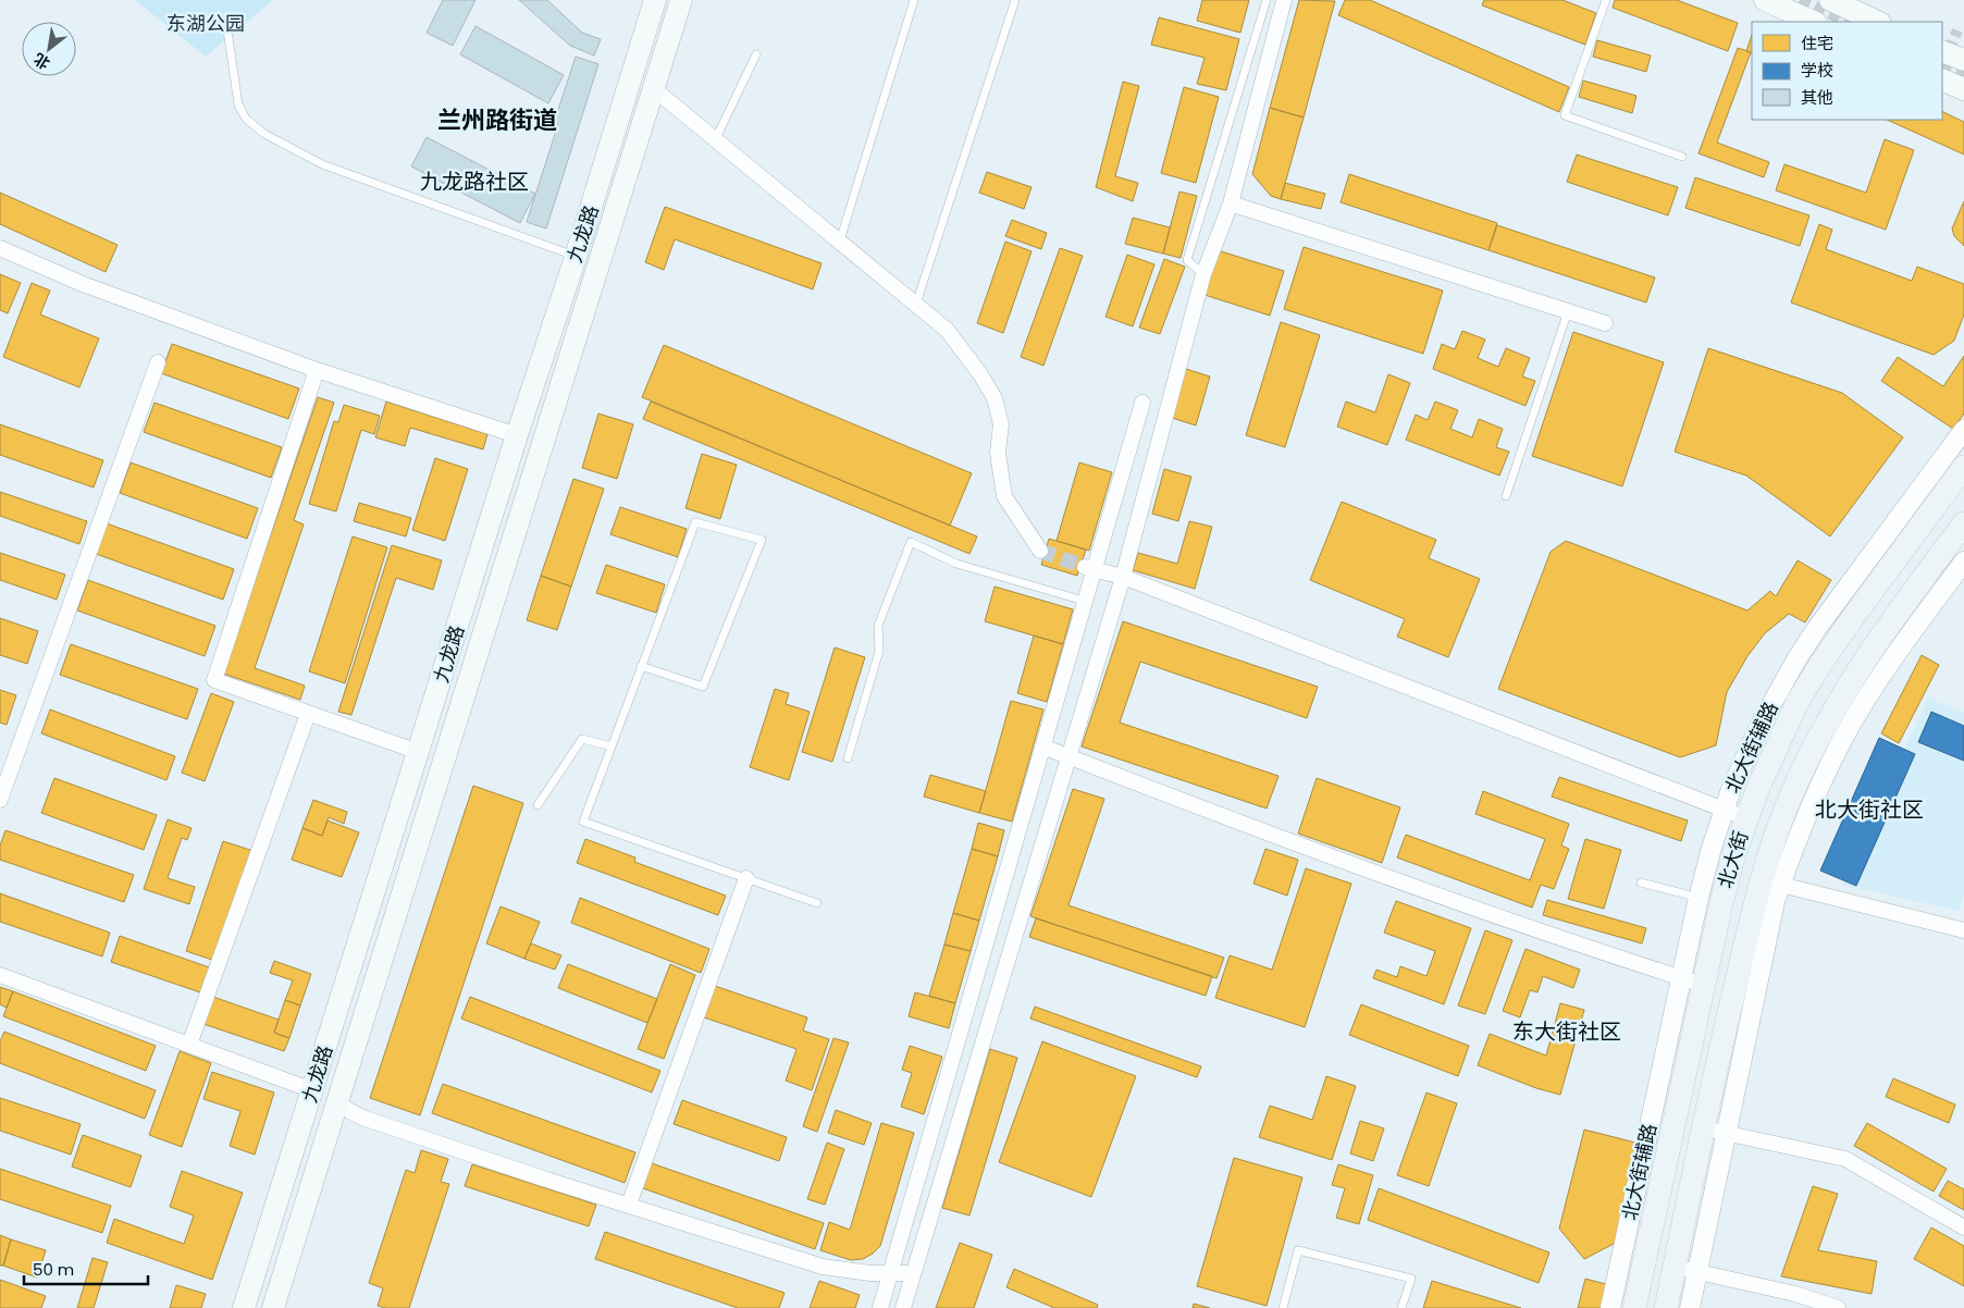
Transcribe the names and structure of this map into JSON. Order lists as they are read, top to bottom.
{
  "streets": {
    "main road": ["九龙路", "北大街"],
    "street": ["北大街辅路"]
  },
  "crossings": [
    ["北大街辅路", "北大街"]
  ],
  "districts": [
    "兰州路街道",
    "九龙路社区",
    "北大街社区",
    "东大街社区"
  ],
  "parks": ["东湖公园"],
  "legend": ["住宅", "学校", "其他"],
  "scale_bar": "50 m",
  "north": "bottom left"
}
